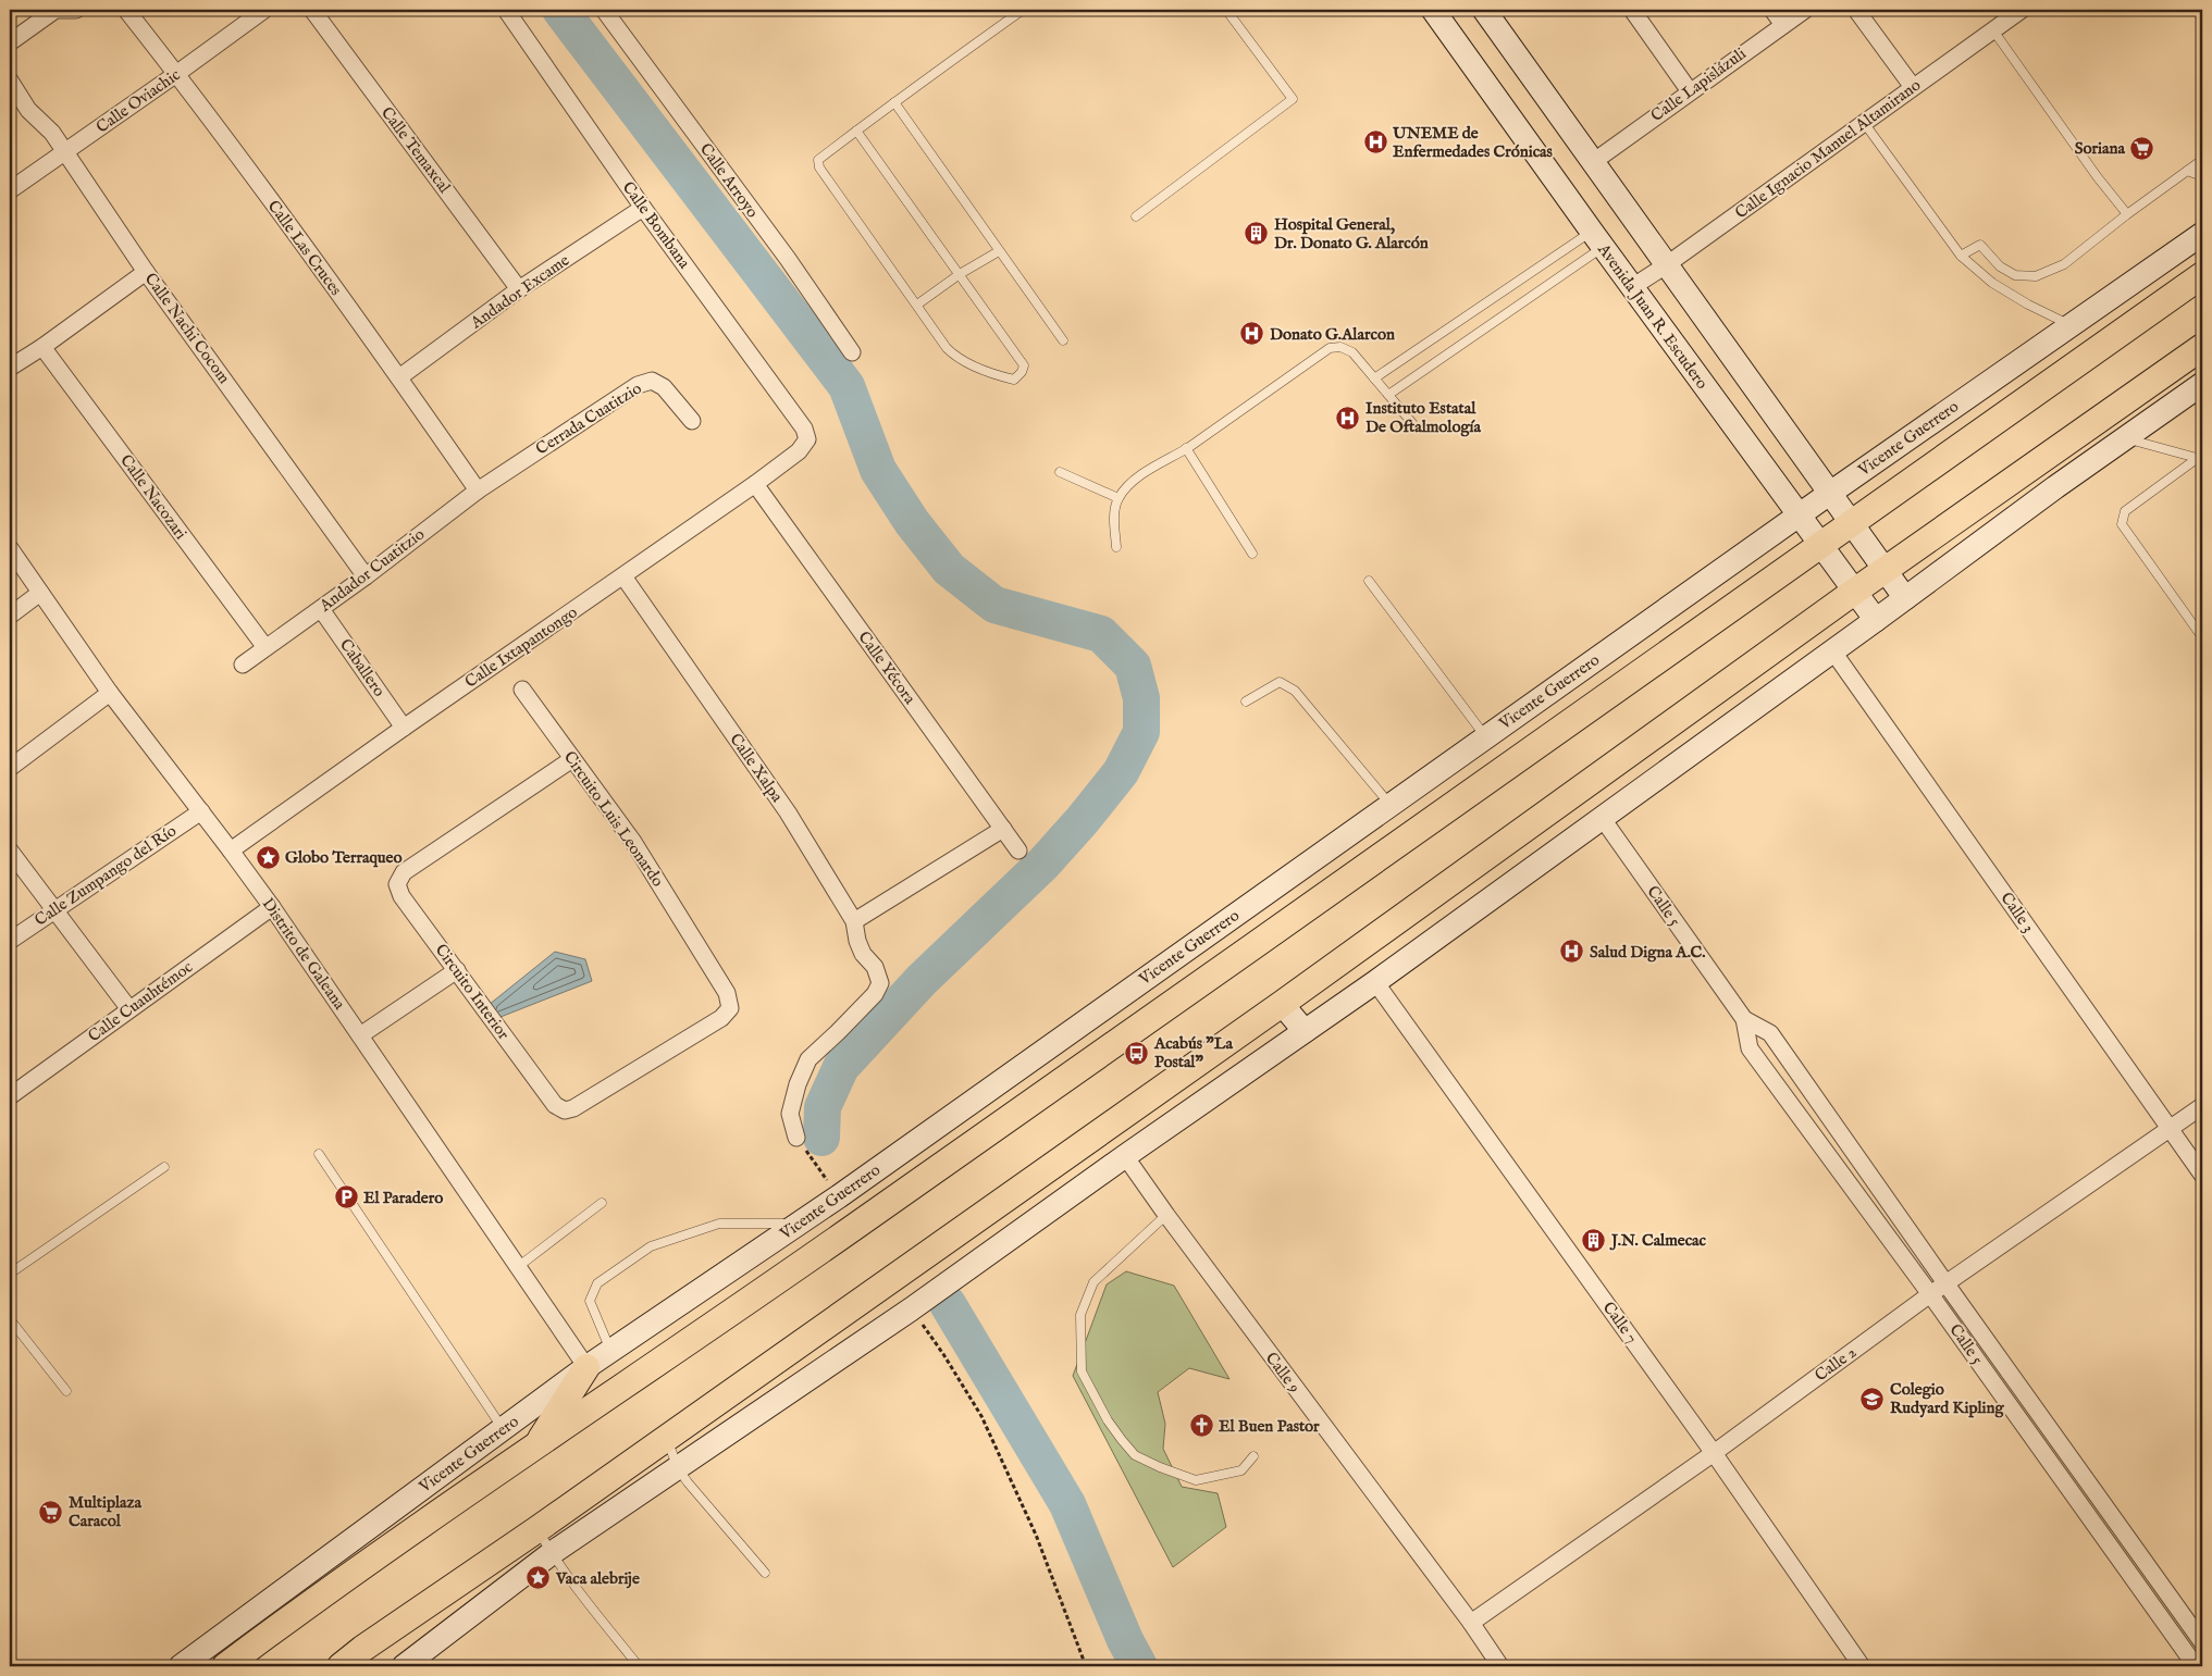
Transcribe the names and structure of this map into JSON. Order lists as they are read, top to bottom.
{
  "streets": {
    "main road": ["Avenida Juan R. Escudero", "Vicente Guerrero"],
    "street": [
      "Calle Lapislázuli",
      "Calle Oviachic",
      "Calle Ignacio Manuel Altamirano",
      "Calle Temaxcal",
      "Calle Arroyo",
      "Calle Bombana",
      "Calle Las Cruces",
      "Andador Excame",
      "Calle Nachi Cocom",
      "Cerrada Cuatitzio",
      "Calle Nacozari",
      "Andador Cuatitzio",
      "Calle Ixtapantongo",
      "Caballero",
      "Calle Yécora",
      "Calle Xalpa",
      "Circuito Luis Leonardo",
      "Calle Zumpango del Río",
      "Calle 5",
      "Calle 3",
      "Distrito de Galeana",
      "Circuito Interior",
      "Calle Cuauhtémoc",
      "Calle 7",
      "Calle 2",
      "Calle 9"
    ]
  },
  "crossings": [
    ["Calle Oviachic", "Calle Las Cruces"],
    ["Calle Oviachic", "Calle Nachi Cocom"],
    ["Calle Ignacio Manuel Altamirano", "Avenida Juan R. Escudero"],
    ["Calle Temaxcal", "Andador Excame"],
    ["Calle Bombana", "Andador Excame"],
    ["Calle Bombana", "Calle Ixtapantongo"],
    ["Calle Las Cruces", "Andador Excame"],
    ["Calle Las Cruces", "Cerrada Cuatitzio"],
    ["Calle Las Cruces", "Andador Cuatitzio"],
    ["Avenida Juan R. Escudero", "Vicente Guerrero"],
    ["Calle Nachi Cocom", "Andador Cuatitzio"],
    ["Cerrada Cuatitzio", "Andador Cuatitzio"],
    ["Vicente Guerrero", "Distrito de Galeana"],
    ["Calle Nacozari", "Andador Cuatitzio"],
    ["Andador Cuatitzio", "Caballero"],
    ["Calle Ixtapantongo", "Caballero"],
    ["Calle Ixtapantongo", "Calle Yécora"],
    ["Calle Ixtapantongo", "Calle Xalpa"],
    ["Calle Ixtapantongo", "Distrito de Galeana"],
    ["Circuito Luis Leonardo", "Circuito Interior"],
    ["Calle Zumpango del Río", "Distrito de Galeana"],
    ["Calle 5", "Calle 2"],
    ["Calle 3", "Calle 2"],
    ["Distrito de Galeana", "Calle Cuauhtémoc"],
    ["Calle 7", "Calle 2"],
    ["Calle 2", "Calle 9"]
  ],
  "places": {
    "hospital": [
      "UNEME de Enfermedades Crónicas",
      "Donato G.Alarcon",
      "Instituto Estatal De Oftalmología",
      "Salud Digna A.C."
    ],
    "supermarket": ["Soriana", "Multiplaza Caracol"],
    "building": ["Hospital General, Dr. Donato G. Alarcón", "J.N. Calmecac"],
    "place": ["Globo Terraqueo", "Vaca alebrije"],
    "bus stop": ["Acabús \"La Postal\""],
    "parking": ["El Paradero"],
    "school or university": ["Colegio Rudyard Kipling"],
    "church": ["El Buen Pastor"]
  }
}
